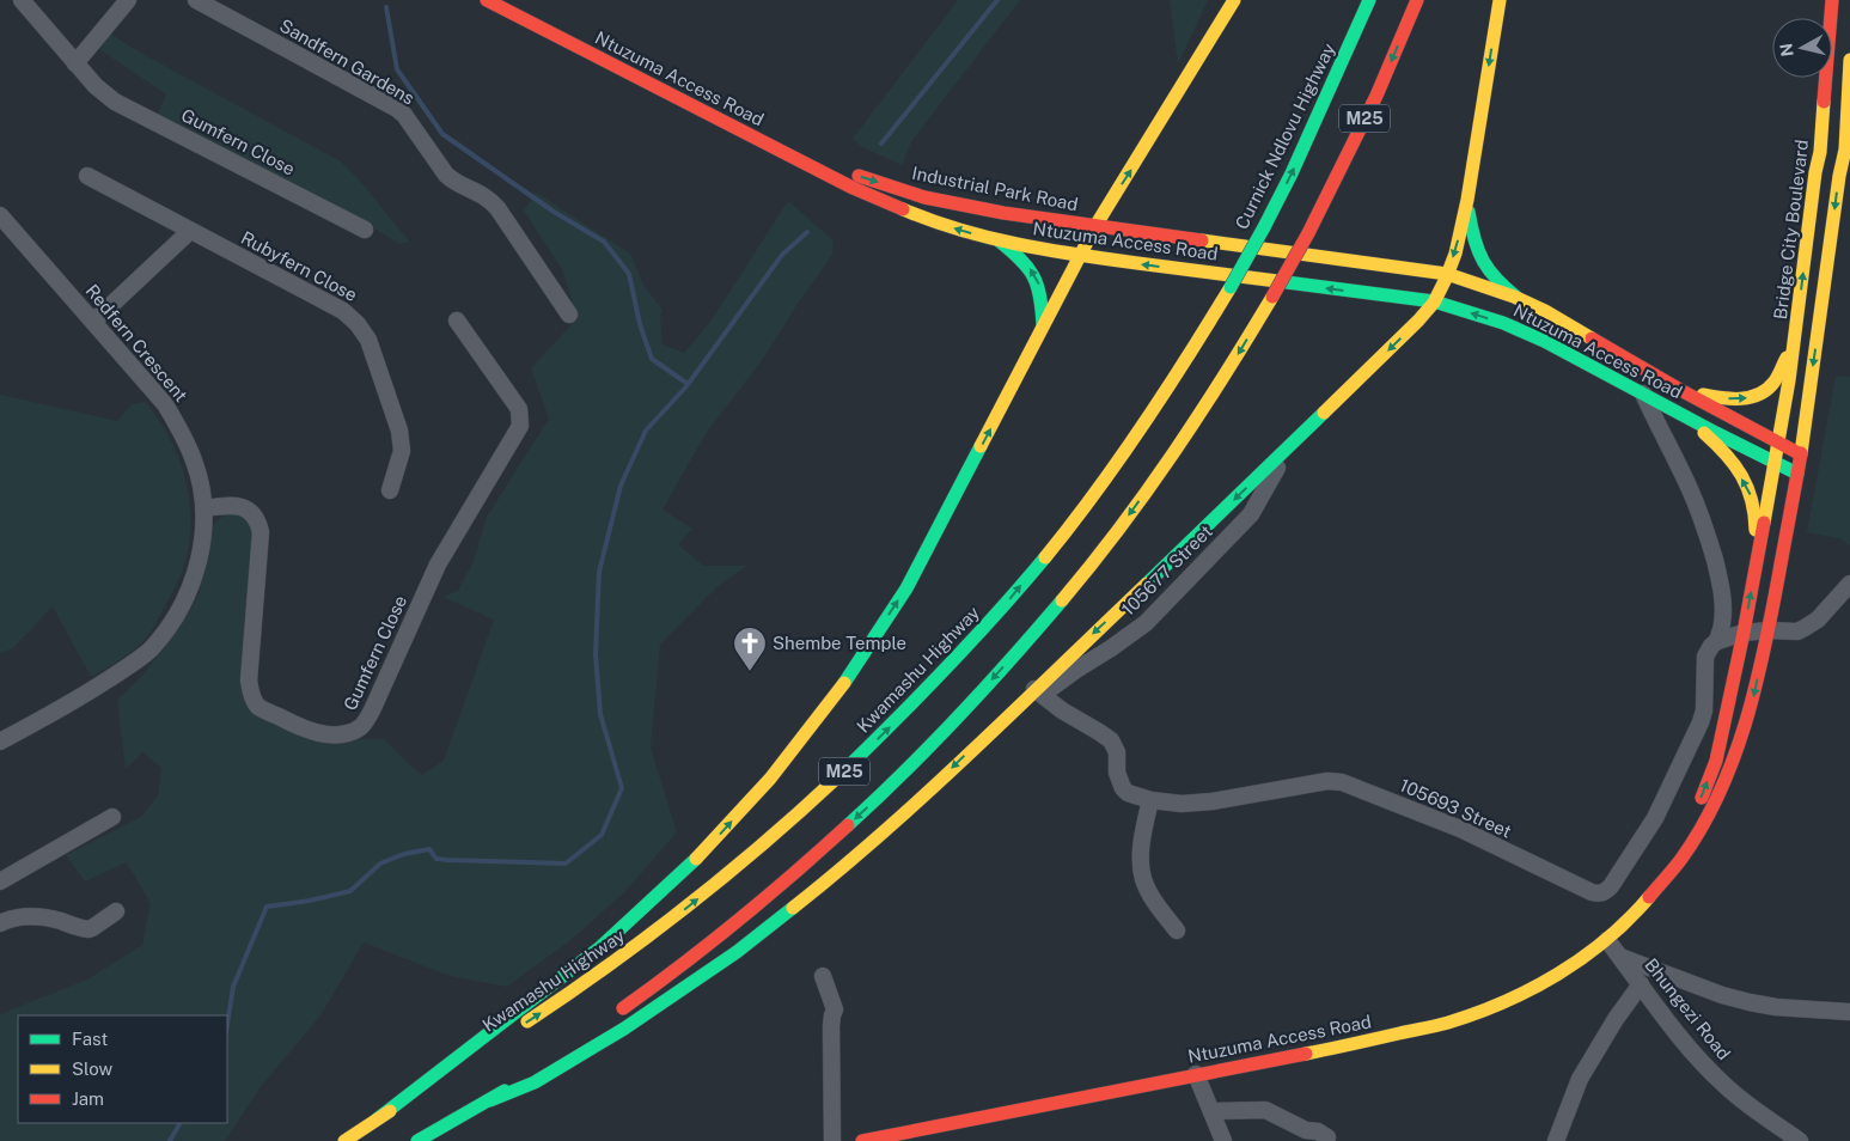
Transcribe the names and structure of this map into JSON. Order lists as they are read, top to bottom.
{
  "streets": {
    "main road": [
      "Ntuzuma Access Road",
      "M25",
      "Curnick Ndlovu Highway",
      "Industrial Park Road",
      "Bridge City Boulevard",
      "Kwamashu Highway"
    ],
    "street": [
      "Sandfern Gardens",
      "Gumfern Close",
      "Rubyfern Close",
      "Redfern Crescent",
      "105677 Street",
      "105693 Street",
      "Bhungezi Road"
    ]
  },
  "crossings": [
    ["Ntuzuma Access Road", "Industrial Park Road"],
    ["Ntuzuma Access Road", "Bridge City Boulevard"],
    ["Ntuzuma Access Road", "Bhungezi Road"],
    ["Curnick Ndlovu Highway", "Kwamashu Highway"],
    ["Gumfern Close", "Redfern Crescent"],
    ["105677 Street", "105693 Street"]
  ],
  "one_way": ["Industrial Park Road"],
  "places": {
    "church": ["Shembe Temple"]
  },
  "legend": ["Fast", "Slow", "Jam"],
  "north": "left"
}
